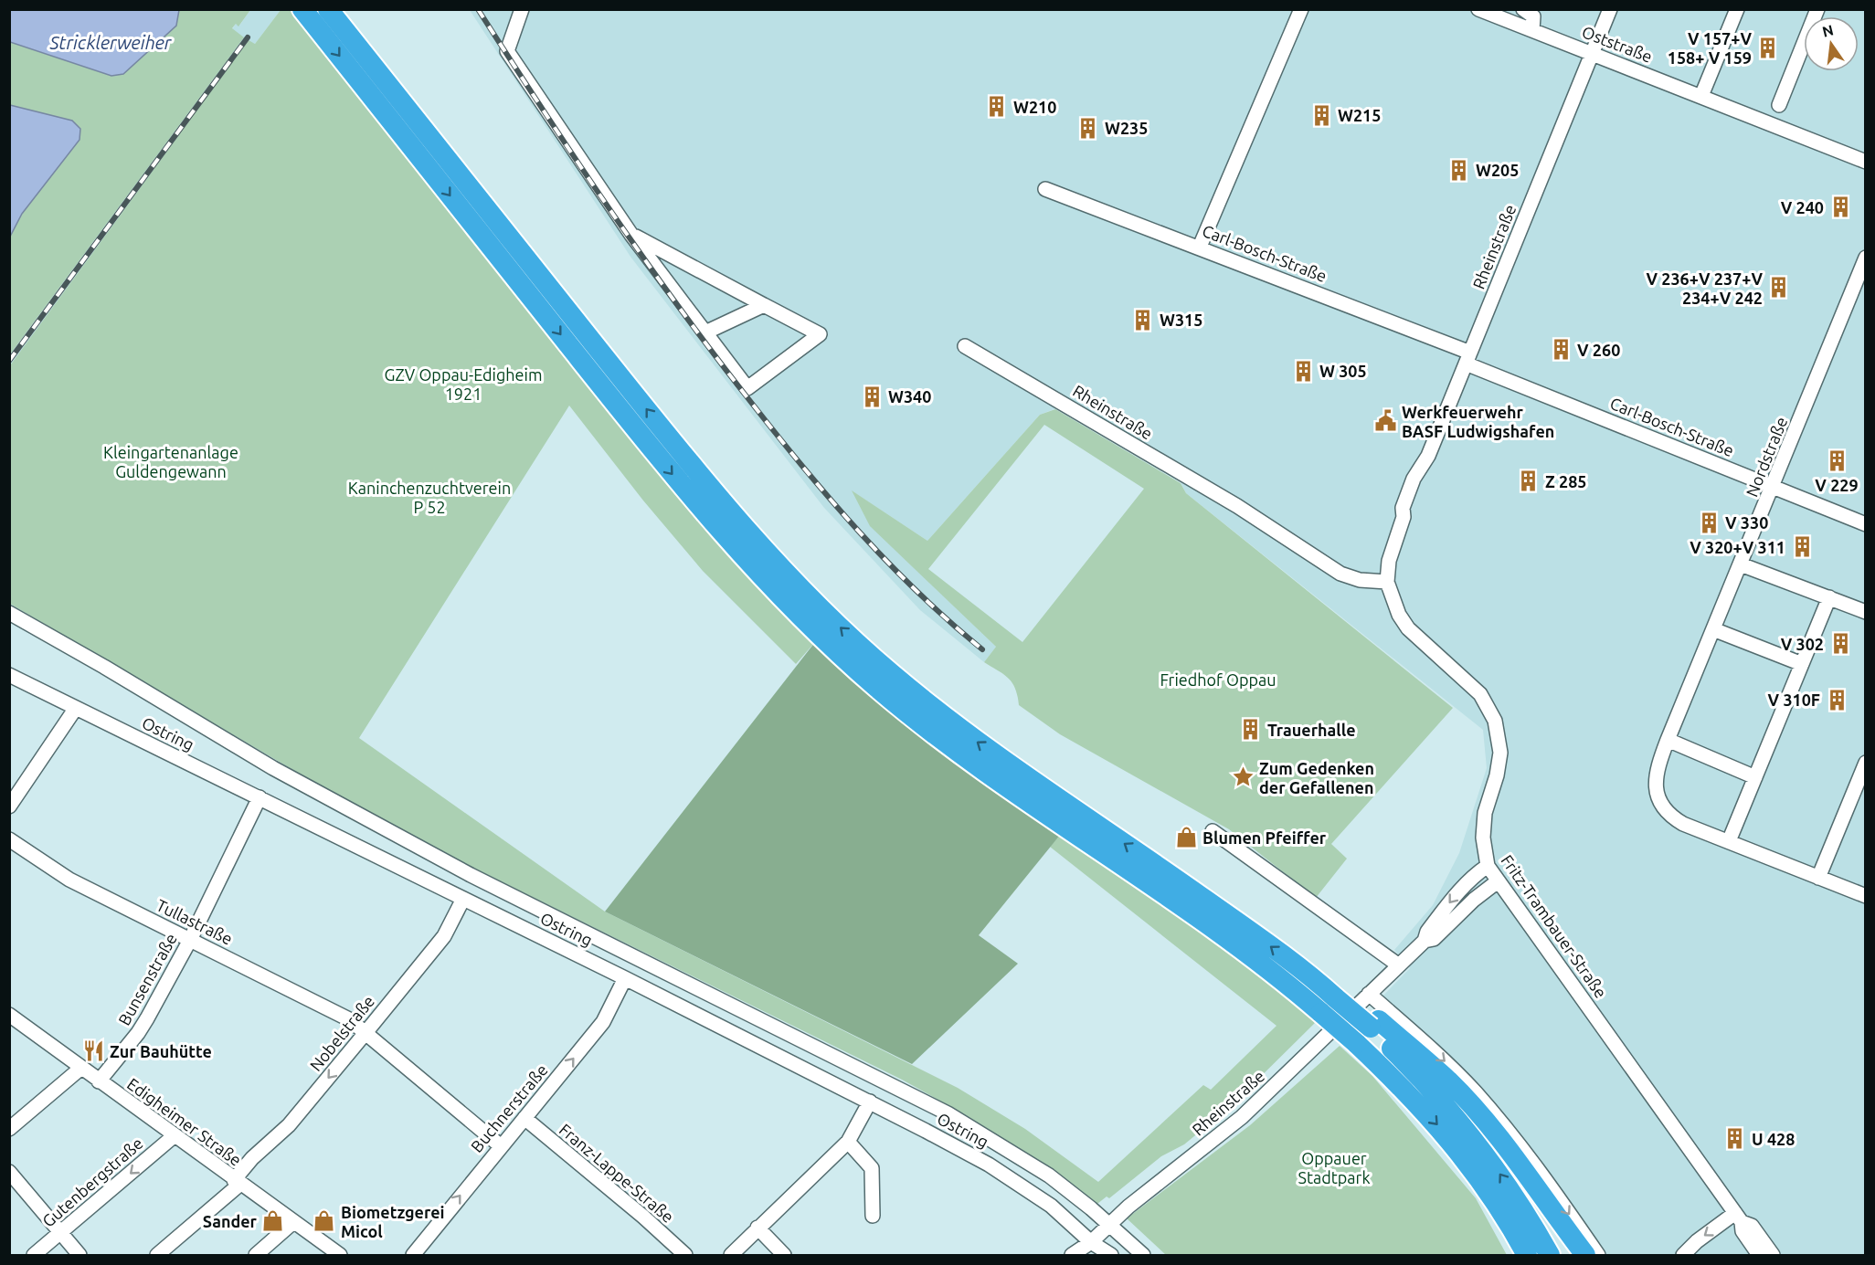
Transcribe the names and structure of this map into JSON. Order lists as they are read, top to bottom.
{
  "streets": {
    "street": [
      "Oststraße",
      "Rheinstraße",
      "Carl-Bosch-Straße",
      "Nordstraße",
      "Ostring",
      "Tullastraße",
      "Fritz-Trambauer-Straße",
      "Bunsenstraße",
      "Nobelstraße",
      "Buchnerstraße",
      "Edigheimer Straße",
      "Franz-Lappe-Straße",
      "Gutenbergstraße"
    ]
  },
  "crossings": [
    ["Oststraße", "Rheinstraße"],
    ["Rheinstraße", "Carl-Bosch-Straße"],
    ["Rheinstraße", "Ostring"],
    ["Rheinstraße", "Fritz-Trambauer-Straße"],
    ["Carl-Bosch-Straße", "Nordstraße"],
    ["Ostring", "Bunsenstraße"],
    ["Ostring", "Nobelstraße"],
    ["Ostring", "Buchnerstraße"],
    ["Tullastraße", "Bunsenstraße"],
    ["Tullastraße", "Nobelstraße"],
    ["Tullastraße", "Buchnerstraße"],
    ["Bunsenstraße", "Edigheimer Straße"],
    ["Nobelstraße", "Edigheimer Straße"],
    ["Buchnerstraße", "Franz-Lappe-Straße"],
    ["Edigheimer Straße", "Gutenbergstraße"]
  ],
  "one_way": ["Nobelstraße", "Buchnerstraße"],
  "water": ["Stricklerweiher"],
  "parks": [
    "GZV Oppau-Edigheim 1921",
    "Kleingartenanlage Guldengewann",
    "Kaninchenzuchtverein P 52",
    "Friedhof Oppau",
    "Oppauer Stadtpark"
  ],
  "places": {
    "building": [
      "V 157+V 158+ V 159",
      "W210",
      "W215",
      "W235",
      "W205",
      "V 240",
      "V 236+V 237+V 234+V 242",
      "W315",
      "V 260",
      "W 305",
      "W340",
      "V 229",
      "Z 285",
      "V 330",
      "V 320+V 311",
      "V 302",
      "V 310F",
      "Trauerhalle",
      "U 428"
    ],
    "public building": ["Werkfeuerwehr BASF Ludwigshafen"],
    "place": ["Zum Gedenken der Gefallenen"],
    "shop": ["Blumen Pfeiffer", "Sander", "Biometzgerei Micol"],
    "restaurant": ["Zur Bauhütte"]
  },
  "north": "top"
}
